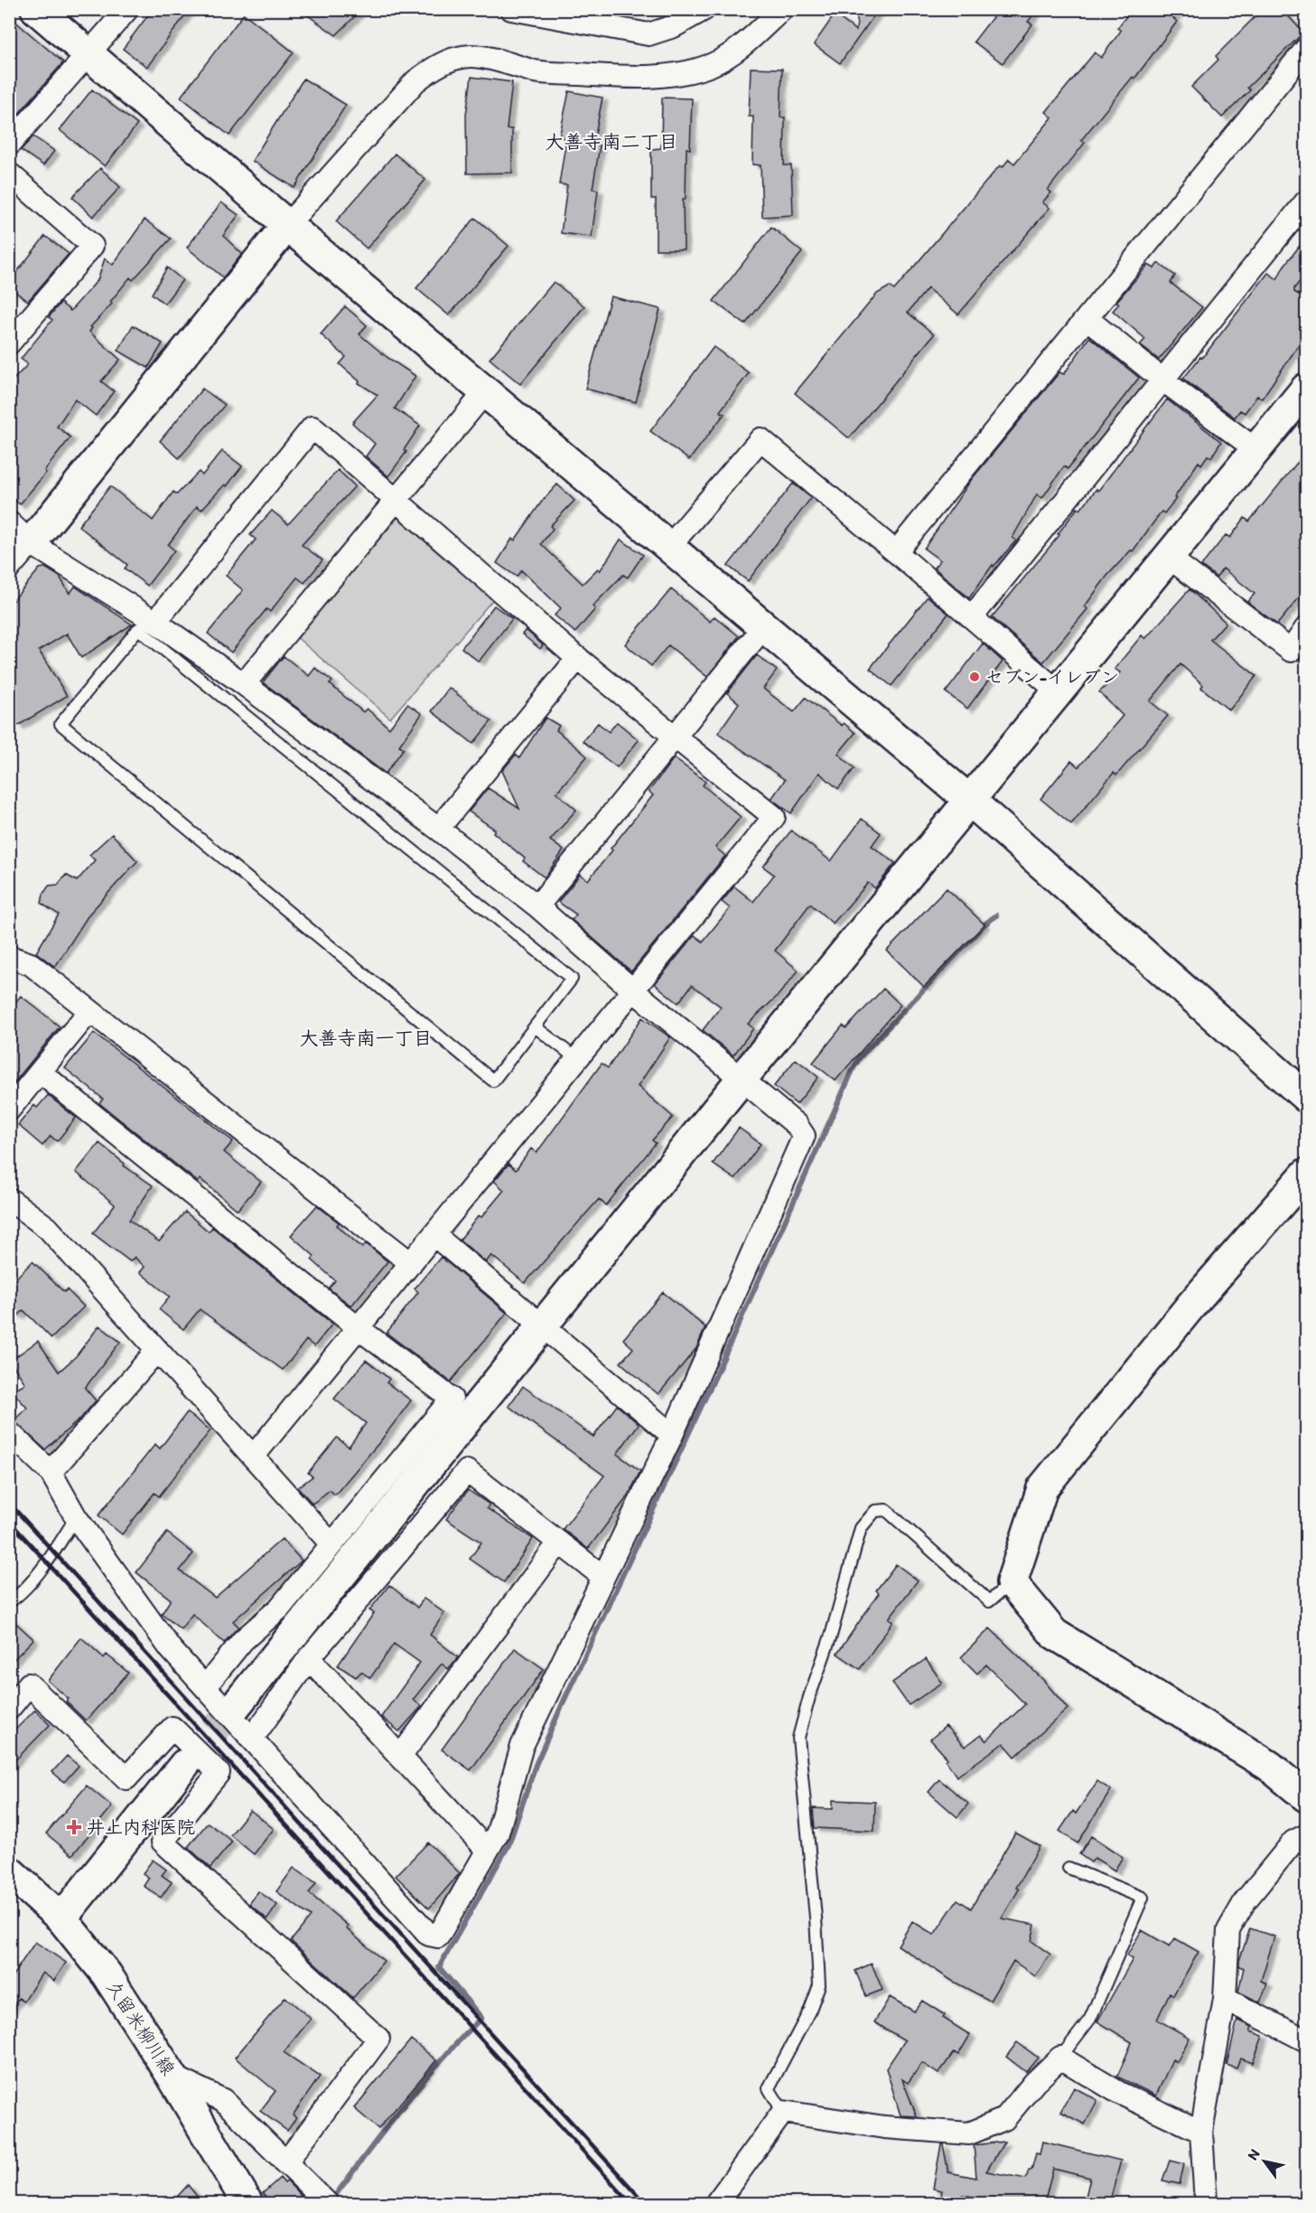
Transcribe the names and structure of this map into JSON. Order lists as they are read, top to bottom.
{
  "streets": {
    "street": ["久留米柳川線"]
  },
  "districts": ["大善寺南二丁目", "大善寺南一丁目"],
  "places": {
    "other": ["セブン-イレブン"],
    "health": ["井上内科医院"]
  },
  "north": "top left"
}
